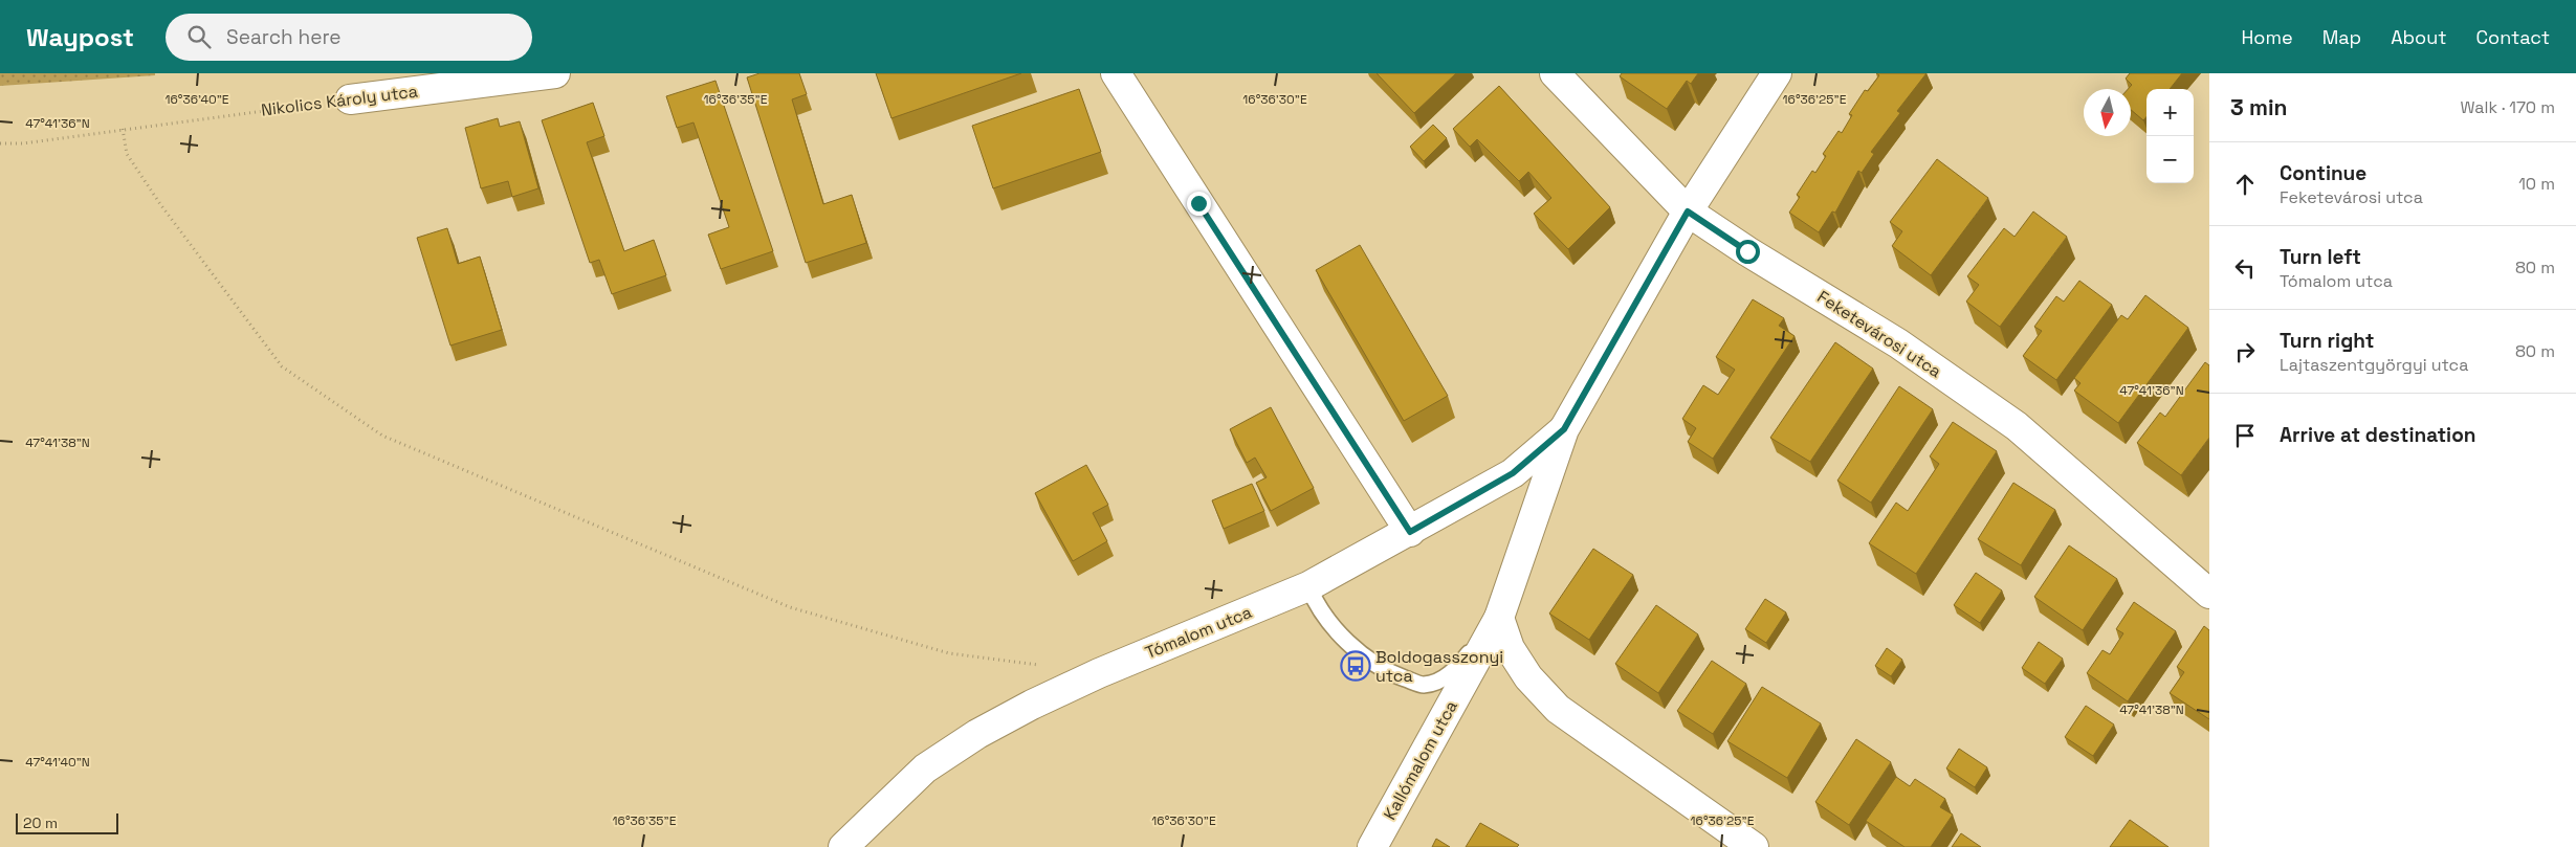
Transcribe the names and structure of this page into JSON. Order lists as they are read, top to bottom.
{
  "streets": {
    "street": [
      "Nikolics Károly utca",
      "Feketevárosi utca",
      "Tómalom utca",
      "Kallómalom utca"
    ]
  },
  "crossings": [
    ["Feketevárosi utca", "Tómalom utca"],
    ["Tómalom utca", "Kallómalom utca"]
  ],
  "places": {
    "bus stop": ["Boldogasszonyi utca"]
  },
  "scale_bar": "20 m",
  "north": "bottom",
  "page": {
    "header": "Waypost",
    "search": "Search here",
    "nav": [
      "Home",
      "Map",
      "About",
      "Contact"
    ],
    "heading": ["3 min", "Walk · 170 m"],
    "map_buttons": ["+", "−"],
    "list": [
      ["Continue", "Feketevárosi utca", "10 m"],
      ["Turn left", "Tómalom utca", "80 m"],
      ["Turn right", "Lajtaszentgyörgyi utca", "80 m"],
      "Arrive at destination"
    ],
    "scale": "20 m"
  },
  "coordinates": [
    "16°36'40\"E",
    "16°36'35\"E",
    "16°36'30\"E",
    "16°36'25\"E",
    "47°41'36\"N",
    "47°41'38\"N",
    "47°41'40\"N"
  ]
}
